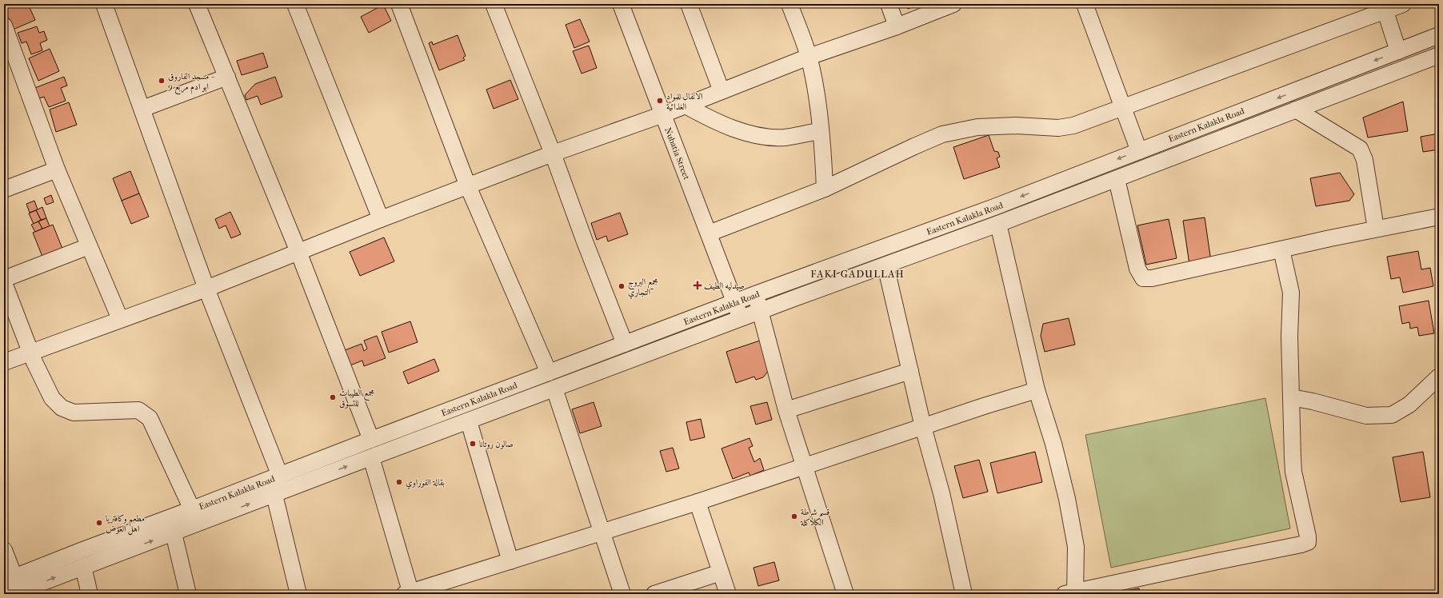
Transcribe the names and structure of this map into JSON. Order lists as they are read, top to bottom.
{
  "streets": {
    "street": ["Eastern Kalakla Road", "Nubatia Street"]
  },
  "crossings": [
    ["Eastern Kalakla Road", "Nubatia Street"]
  ],
  "districts": ["FAKI GADULLAH"],
  "places": {
    "other": [
      "مسجد الفاروق - ابو ادم مربع 9",
      "الانفال للمواد الغذائية",
      "مجمع البروج التجاري",
      "مجمع الطيبات للتسوق",
      "صالون روتانا",
      "بقالة الفوراوي",
      "قسم شرطة الكلاكلة",
      "مطعم وكافتريا اهل العوض"
    ],
    "health": ["صيدليه الطيف"]
  }
}
